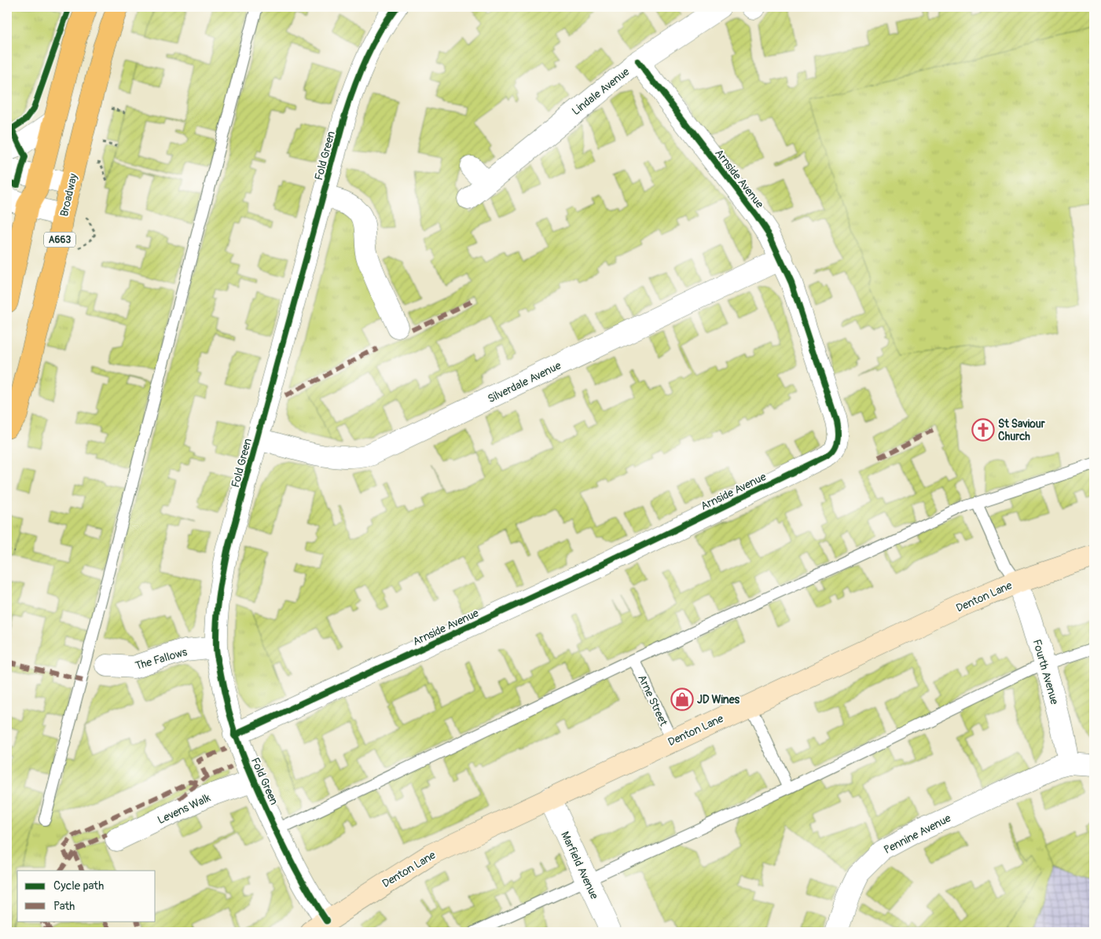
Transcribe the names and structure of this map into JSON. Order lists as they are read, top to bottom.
{
  "streets": {
    "highway": ["Broadway", "A663"],
    "street": [
      "Lindale Avenue",
      "Fold Green",
      "Arnside Avenue",
      "Silverdale Avenue",
      "Denton Lane",
      "The Fallows",
      "Fourth Avenue",
      "Levens Walk",
      "Pennine Avenue",
      "Marfield Avenue"
    ],
    "lane": ["Arne Street"]
  },
  "crossings": [
    ["Lindale Avenue", "Arnside Avenue"],
    ["Fold Green", "Arnside Avenue"],
    ["Fold Green", "Silverdale Avenue"],
    ["Fold Green", "Denton Lane"],
    ["Fold Green", "The Fallows"],
    ["Fold Green", "Levens Walk"],
    ["Arnside Avenue", "Silverdale Avenue"],
    ["Denton Lane", "Fourth Avenue"],
    ["Denton Lane", "Arne Street"],
    ["Denton Lane", "Marfield Avenue"],
    ["Fourth Avenue", "Pennine Avenue"]
  ],
  "places": {
    "church": ["St Saviour Church"],
    "shop": ["JD Wines"]
  },
  "legend": ["Cycle path", "Path"]
}
